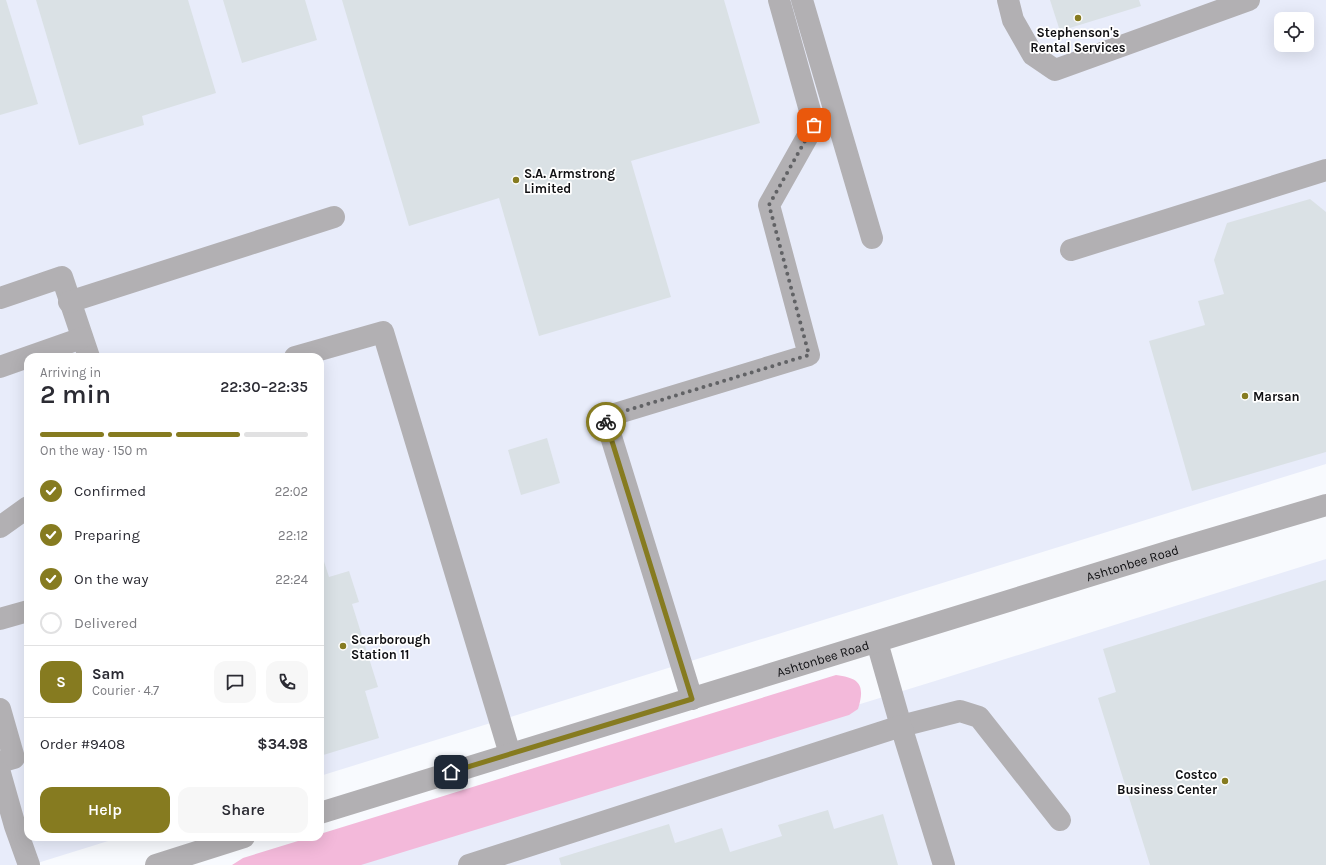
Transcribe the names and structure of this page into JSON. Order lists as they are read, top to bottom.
{
  "streets": {
    "street": ["Ashtonbee Road"]
  },
  "places": [
    "Stephenson's Rental Services",
    "S.A. Armstrong Limited",
    "Marsan",
    "Scarborough Station 11",
    "Costco Business Center"
  ],
  "page": {
    "heading": ["2 min", "Arriving in", "22:30–22:35"],
    "panel": [
      "Sam",
      "Courier · 4.7",
      "Order #9408",
      "$34.98"
    ],
    "bar": "On the way · 150 m",
    "list": [
      ["Confirmed", "22:02"],
      ["Preparing", "22:12"],
      ["On the way", "22:24"],
      "Delivered"
    ],
    "round": "S",
    "buttons": ["Help", "Share"]
  }
}
